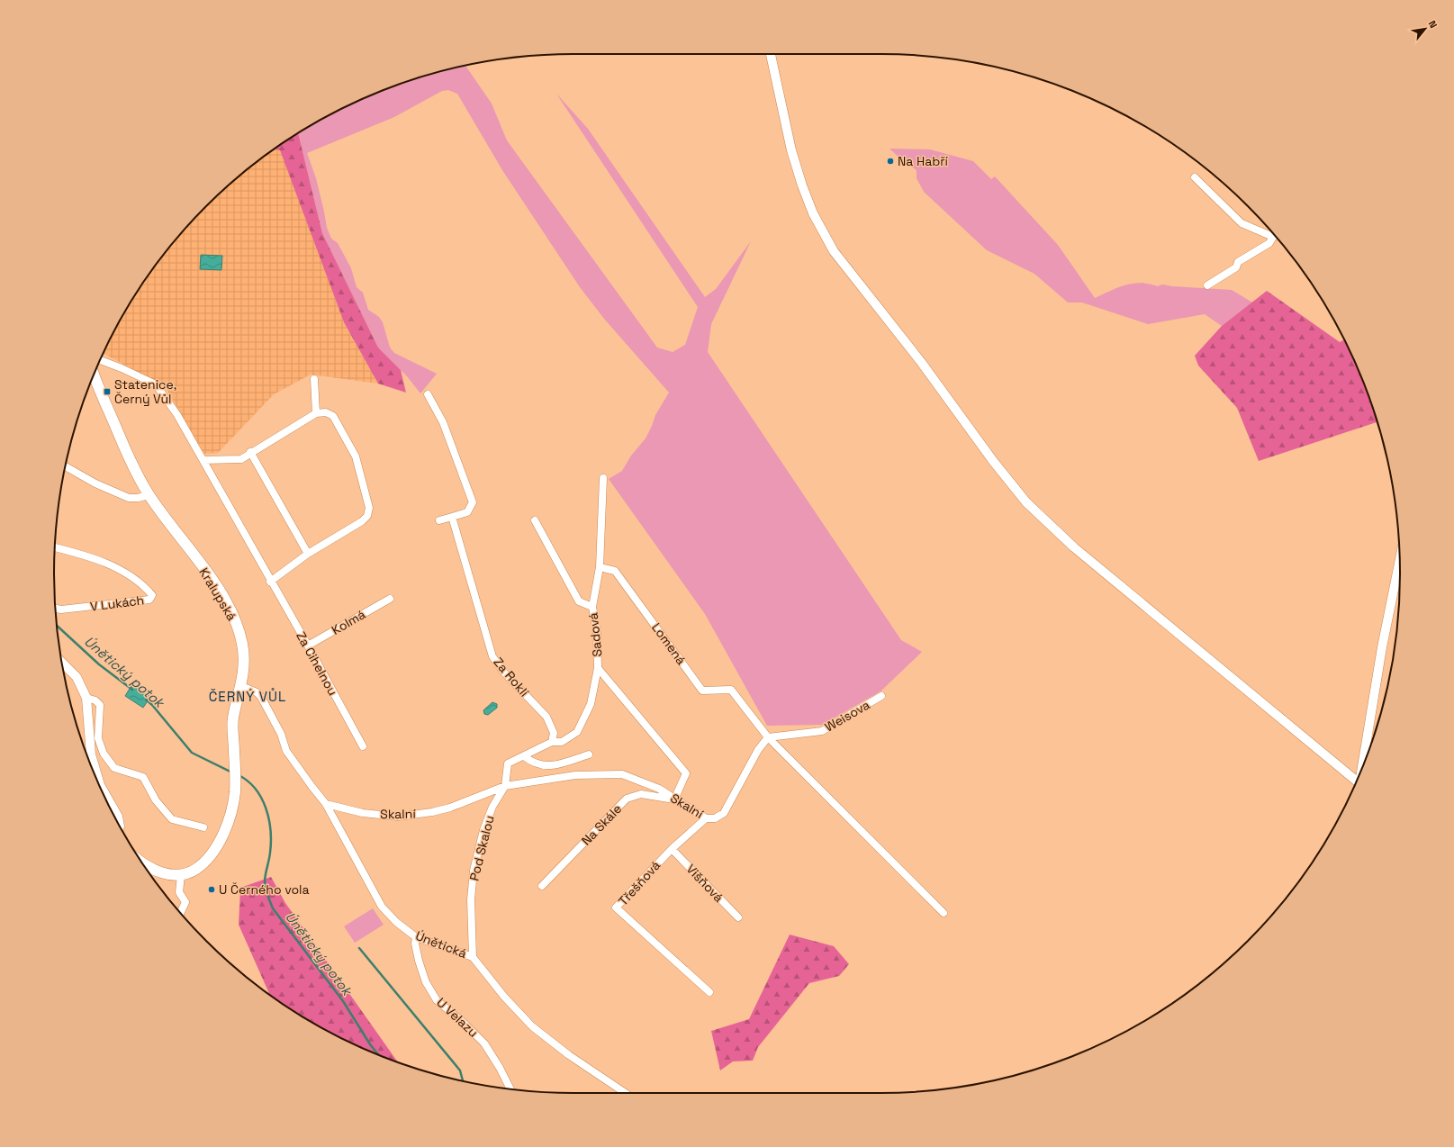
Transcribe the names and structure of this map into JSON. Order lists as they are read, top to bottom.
{
  "streets": {
    "main road": ["Kralupská"],
    "street": [
      "V Lukách",
      "Kolmá",
      "Sadová",
      "Lomená",
      "Za Cihelnou",
      "Za Roklí",
      "Weisova",
      "Skalní",
      "Na Skále",
      "Pod Skalou",
      "Třešňová",
      "Višňová",
      "Únětická",
      "U Velazu"
    ]
  },
  "crossings": [
    ["Kralupská", "Únětická"],
    ["Kolmá", "Za Cihelnou"],
    ["Sadová", "Skalní"],
    ["Sadová", "Na Skále"],
    ["Lomená", "Weisova"],
    ["Lomená", "Skalní"],
    ["Weisova", "Skalní"],
    ["Skalní", "Na Skále"],
    ["Skalní", "Pod Skalou"],
    ["Skalní", "Třešňová"],
    ["Skalní", "Únětická"],
    ["Pod Skalou", "Únětická"],
    ["Třešňová", "Višňová"],
    ["Únětická", "U Velazu"]
  ],
  "districts": ["ČERNÝ VŮL"],
  "water": ["Únětický potok"],
  "places": {
    "other": ["Na Habří", "U Černého vola"],
    "transit": ["Statenice, Černý Vůl"]
  },
  "north": "top right"
}
